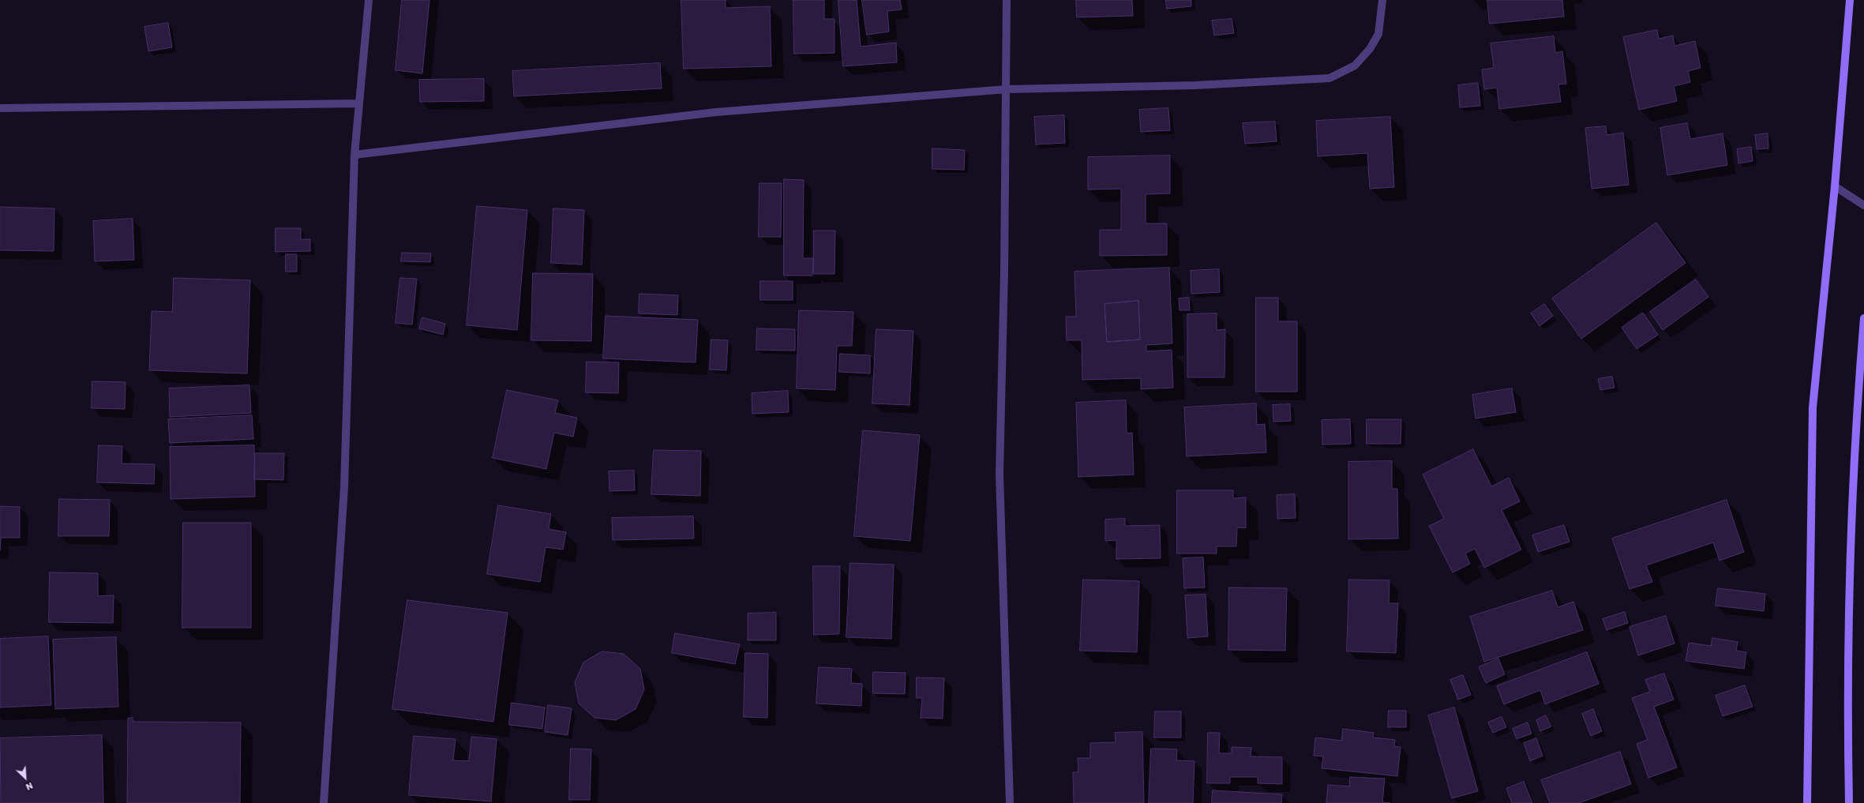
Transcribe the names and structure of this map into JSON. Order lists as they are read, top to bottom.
{
  "north": "bottom right"
}
